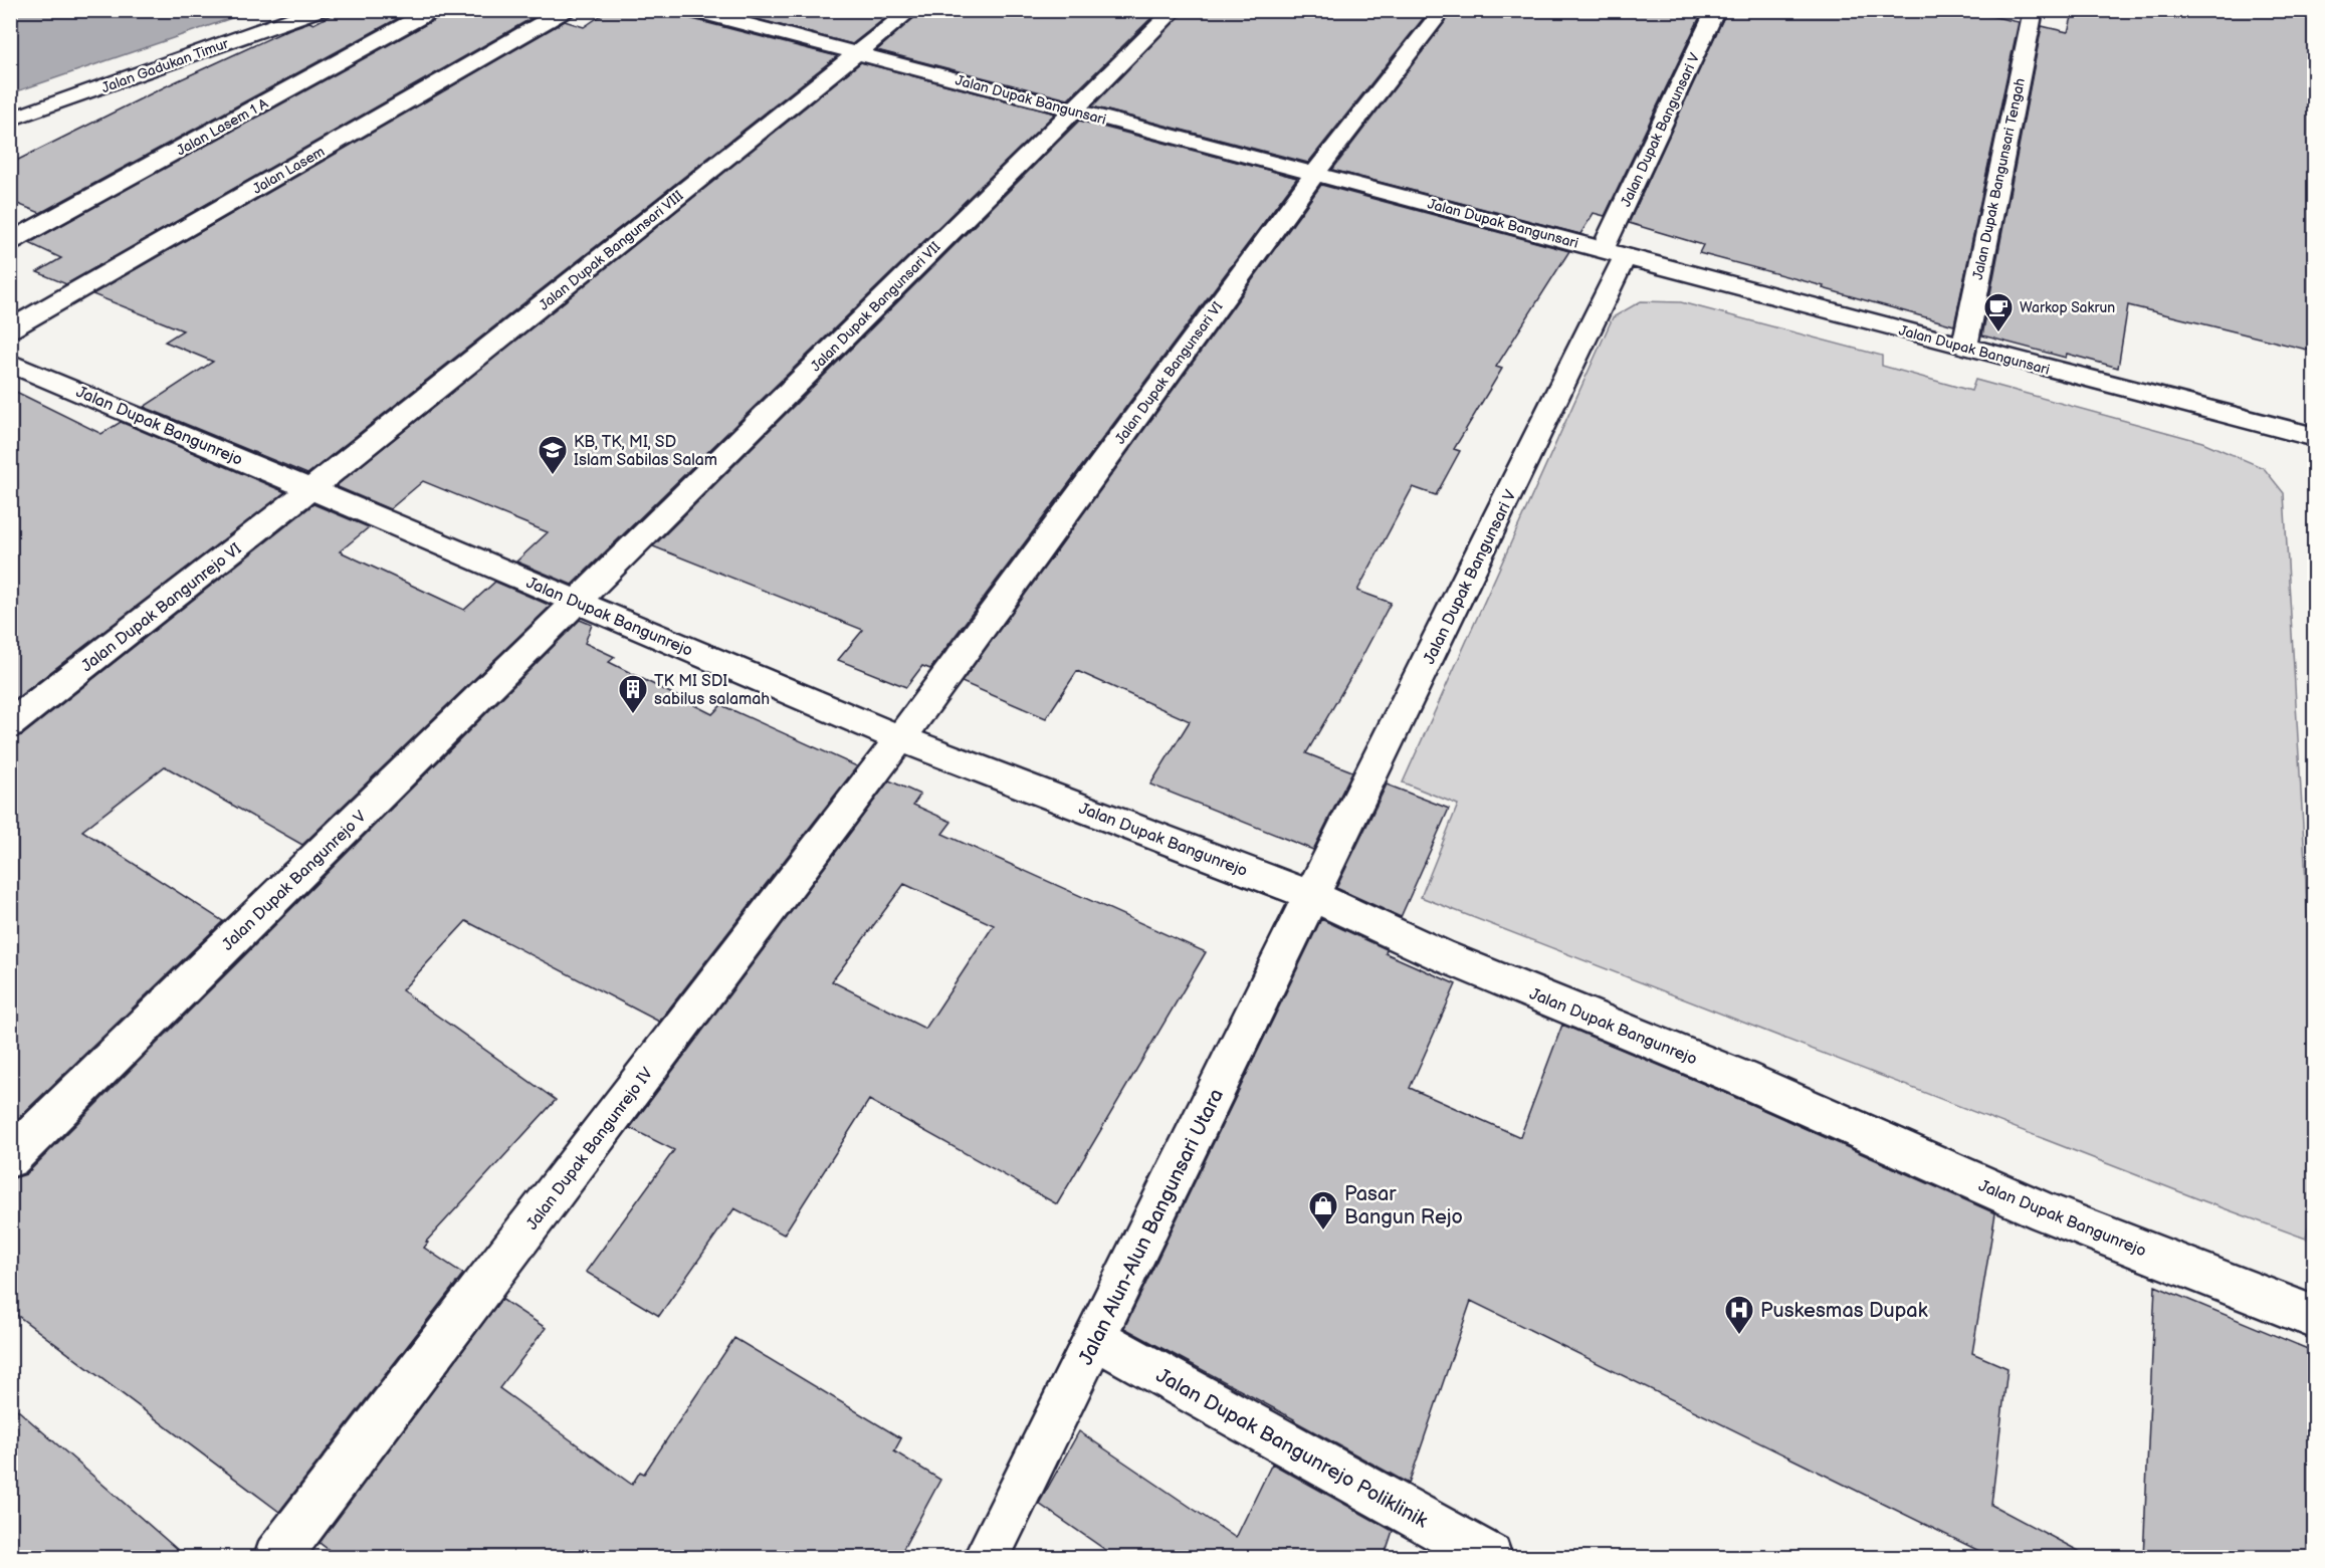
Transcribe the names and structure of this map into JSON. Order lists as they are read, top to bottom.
{
  "streets": {
    "street": [
      "Jalan Gadukan Timur",
      "Jalan Dupak Bangunsari",
      "Jalan Lasem 1 A",
      "Jalan Dupak Bangunsari V",
      "Jalan Lasem",
      "Jalan Dupak Bangunsari Tengah",
      "Jalan Dupak Bangunsari VIII",
      "Jalan Dupak Bangunsari VII",
      "Jalan Dupak Bangunsari VI",
      "Jalan Dupak Bangunrejo",
      "Jalan Dupak Bangunrejo VI",
      "Jalan Dupak Bangunrejo V",
      "Jalan Dupak Bangunrejo IV",
      "Jalan Alun-Alun Bangunsari Utara",
      "Jalan Dupak Bangunrejo Poliklinik"
    ]
  },
  "crossings": [
    ["Jalan Dupak Bangunsari", "Jalan Dupak Bangunsari V"],
    ["Jalan Dupak Bangunsari", "Jalan Dupak Bangunsari Tengah"],
    ["Jalan Dupak Bangunsari", "Jalan Dupak Bangunsari VIII"],
    ["Jalan Dupak Bangunsari", "Jalan Dupak Bangunsari VII"],
    ["Jalan Dupak Bangunsari", "Jalan Dupak Bangunsari VI"],
    ["Jalan Dupak Bangunsari V", "Jalan Dupak Bangunrejo"],
    ["Jalan Dupak Bangunsari V", "Jalan Alun-Alun Bangunsari Utara"],
    ["Jalan Dupak Bangunsari VIII", "Jalan Dupak Bangunrejo"],
    ["Jalan Dupak Bangunsari VIII", "Jalan Dupak Bangunrejo VI"],
    ["Jalan Dupak Bangunsari VII", "Jalan Dupak Bangunrejo"],
    ["Jalan Dupak Bangunsari VII", "Jalan Dupak Bangunrejo V"],
    ["Jalan Dupak Bangunsari VI", "Jalan Dupak Bangunrejo"],
    ["Jalan Dupak Bangunsari VI", "Jalan Dupak Bangunrejo IV"],
    ["Jalan Dupak Bangunrejo", "Jalan Dupak Bangunrejo VI"],
    ["Jalan Dupak Bangunrejo", "Jalan Dupak Bangunrejo V"],
    ["Jalan Dupak Bangunrejo", "Jalan Dupak Bangunrejo IV"],
    ["Jalan Dupak Bangunrejo", "Jalan Alun-Alun Bangunsari Utara"],
    ["Jalan Alun-Alun Bangunsari Utara", "Jalan Dupak Bangunrejo Poliklinik"]
  ],
  "places": {
    "cafe": ["Warkop Sakrun"],
    "school or university": ["KB, TK, MI, SD Islam Sabilas Salam"],
    "building": ["TK MI SDI sabilus salamah"],
    "shop": ["Pasar Bangun Rejo"],
    "hospital": ["Puskesmas Dupak"]
  }
}
